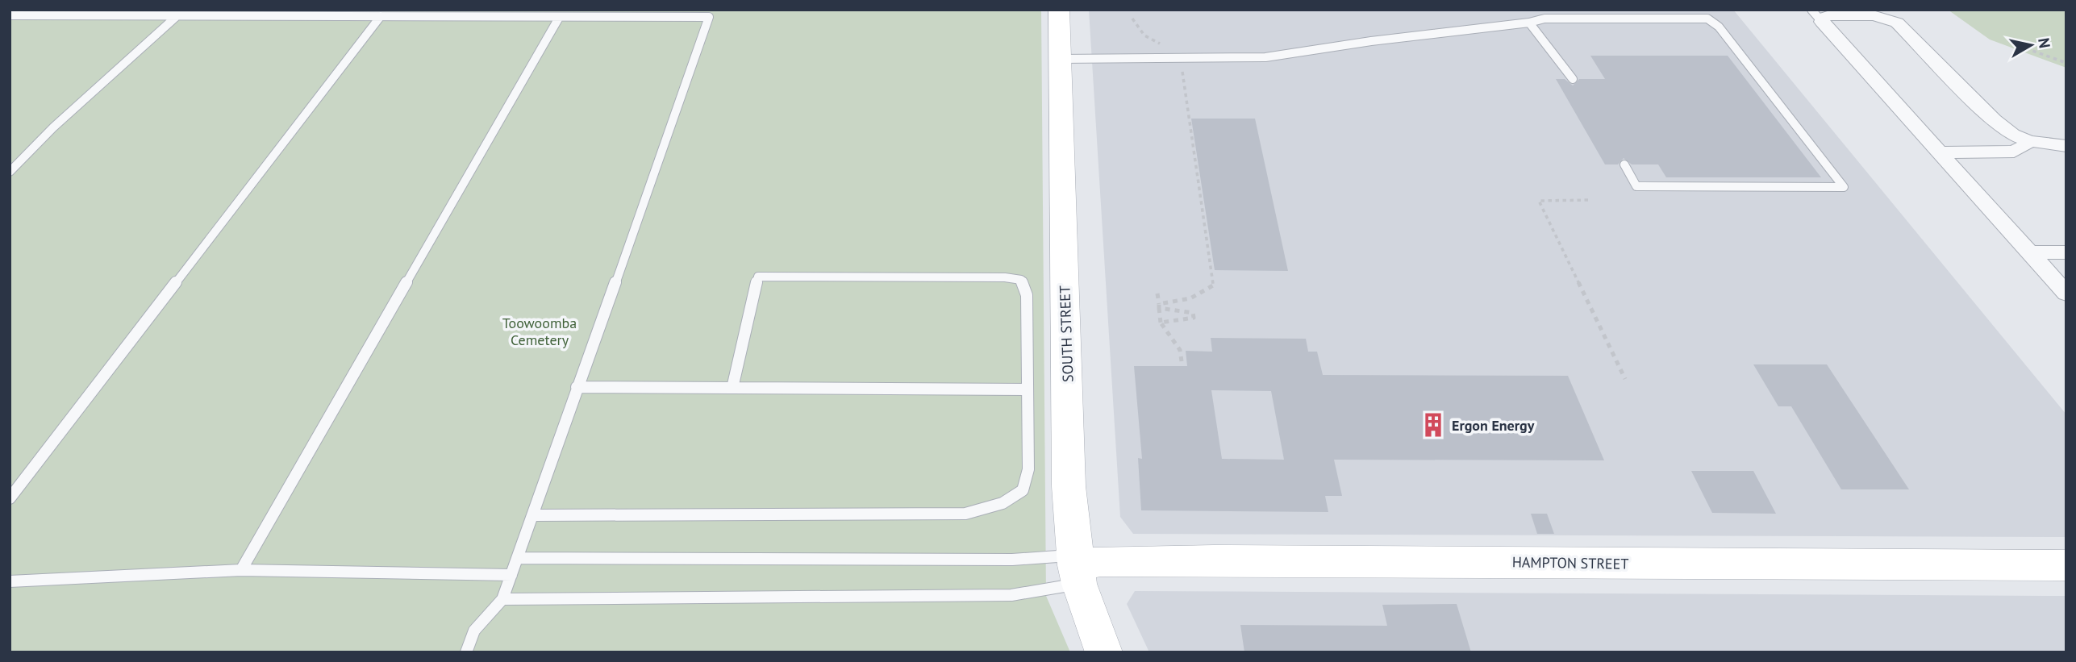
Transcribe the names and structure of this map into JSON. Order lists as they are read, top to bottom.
{
  "streets": {
    "street": ["SOUTH STREET", "HAMPTON STREET"]
  },
  "crossings": [
    ["SOUTH STREET", "HAMPTON STREET"]
  ],
  "parks": ["Toowoomba Cemetery"],
  "places": {
    "building": ["Ergon Energy"]
  },
  "north": "right"
}
